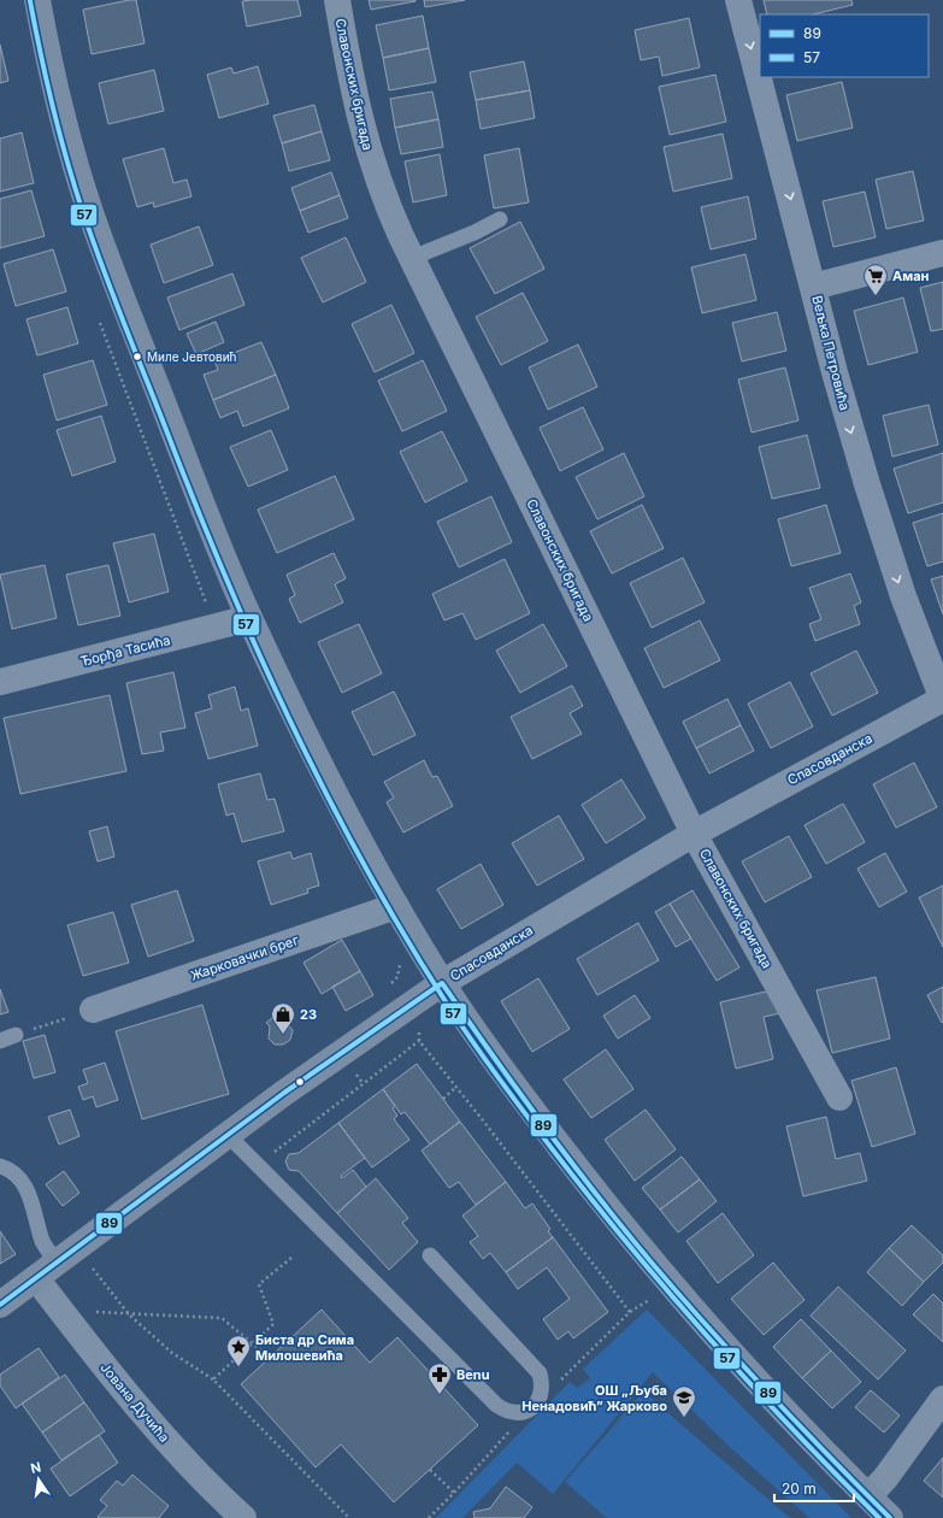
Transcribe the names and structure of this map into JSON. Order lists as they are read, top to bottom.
{
  "streets": {
    "street": [
      "Славонских бригада",
      "Вељка Петровића",
      "Ђорђа Тасића",
      "Спасовданска",
      "Жарковачки брег",
      "Јована Дучића"
    ]
  },
  "crossings": [
    ["Славонских бригада", "Спасовданска"],
    ["Вељка Петровића", "Спасовданска"],
    ["Спасовданска", "Јована Дучића"]
  ],
  "one_way": ["Вељка Петровића"],
  "places": {
    "supermarket": ["Аман"],
    "other": ["Миле Јевтовић"],
    "shop": ["23"],
    "place": ["Биста др Сима Милошевића"],
    "pharmacy": ["Benu"],
    "school or university": ["ОШ „Љуба Ненадовић” Жарково"]
  },
  "lines": ["transit line 57", "transit line 89"],
  "legend": ["89", "57"],
  "scale_bar": "20 m",
  "north": "top"
}
